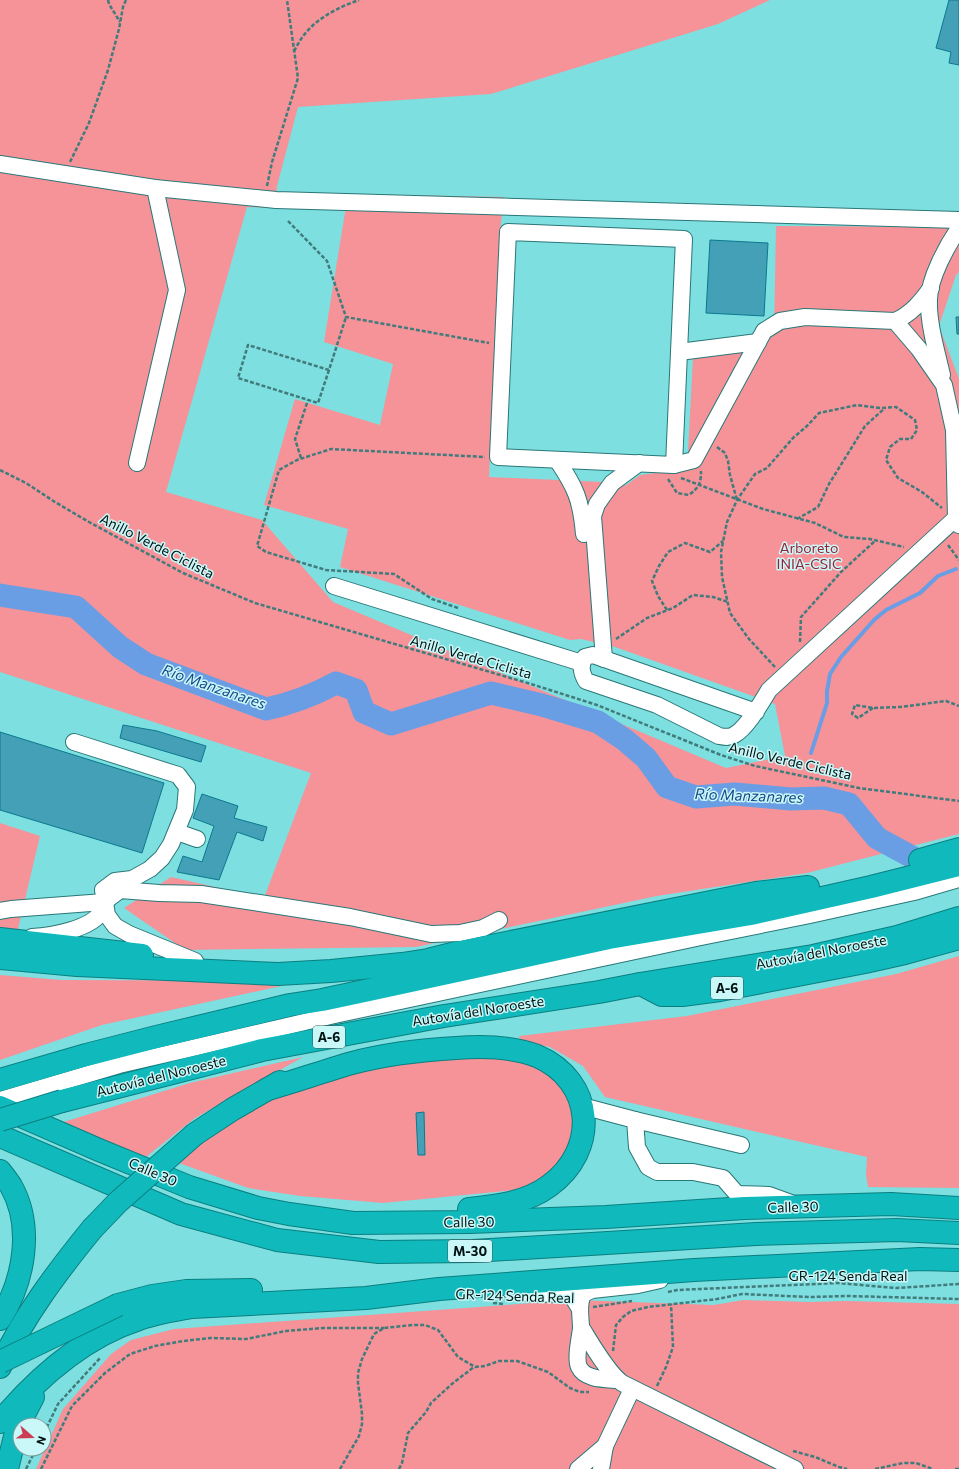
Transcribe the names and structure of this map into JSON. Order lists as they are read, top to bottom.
{
  "streets": {
    "highway": [
      "Autovía del Noroeste",
      "A-6",
      "Calle 30",
      "M-30"
    ],
    "path": ["Anillo Verde Ciclista", "GR-124 Senda Real"]
  },
  "crossings": [
    ["Autovía del Noroeste", "A-6"]
  ],
  "water": ["Río Manzanares"],
  "parks": ["Arboreto INIA-CSIC"],
  "north": "right"
}
